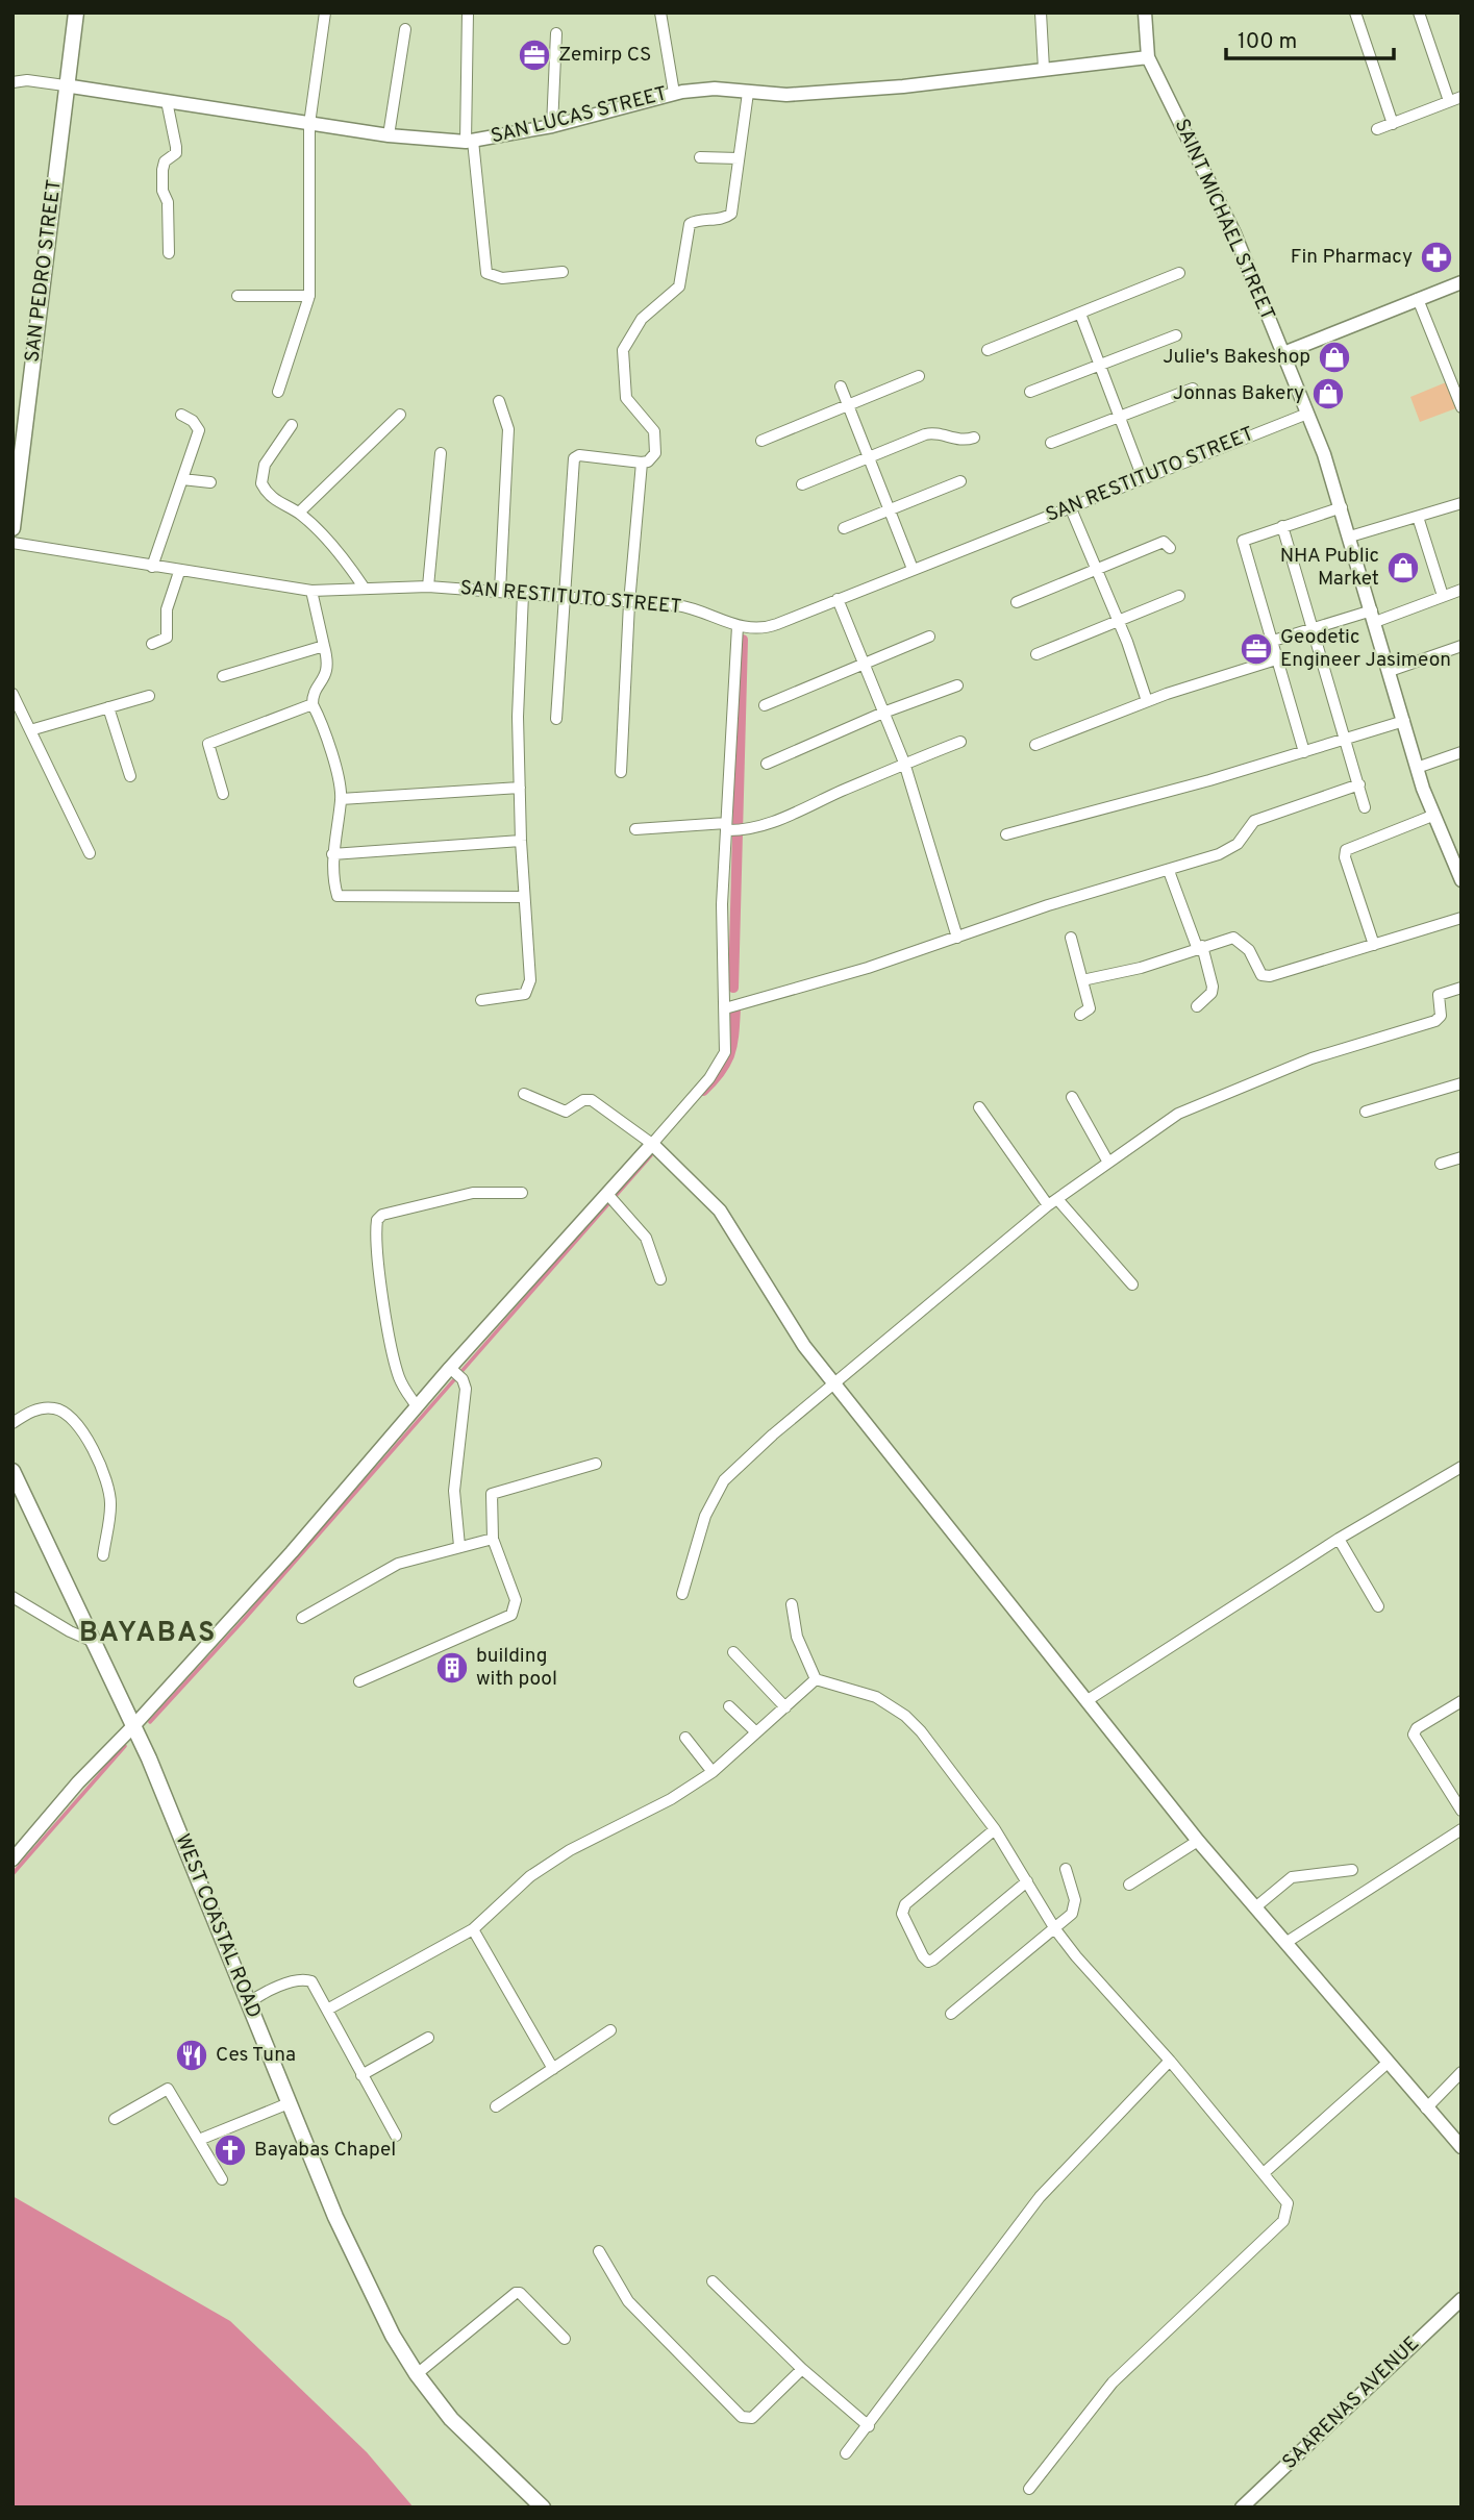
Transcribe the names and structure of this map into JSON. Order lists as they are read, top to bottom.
{
  "streets": {
    "main road": ["SAN PEDRO STREET", "WEST COASTAL ROAD"],
    "street": [
      "SAN LUCAS STREET",
      "SAINT MICHAEL STREET",
      "SAN RESTITUTO STREET",
      "SAARENAS AVENUE"
    ]
  },
  "crossings": [
    ["SAN LUCAS STREET", "SAINT MICHAEL STREET"],
    ["SAN LUCAS STREET", "SAN PEDRO STREET"],
    ["SAINT MICHAEL STREET", "SAN RESTITUTO STREET"]
  ],
  "districts": ["BAYABAS"],
  "places": {
    "office": ["Zemirp CS", "Geodetic Engineer Jasimeon"],
    "pharmacy": ["Fin Pharmacy"],
    "shop": ["Julie's Bakeshop", "Jonnas Bakery", "NHA Public Market"],
    "building": ["building with pool"],
    "restaurant": ["Ces Tuna"],
    "church": ["Bayabas Chapel"]
  },
  "scale_bar": "100 m"
}
